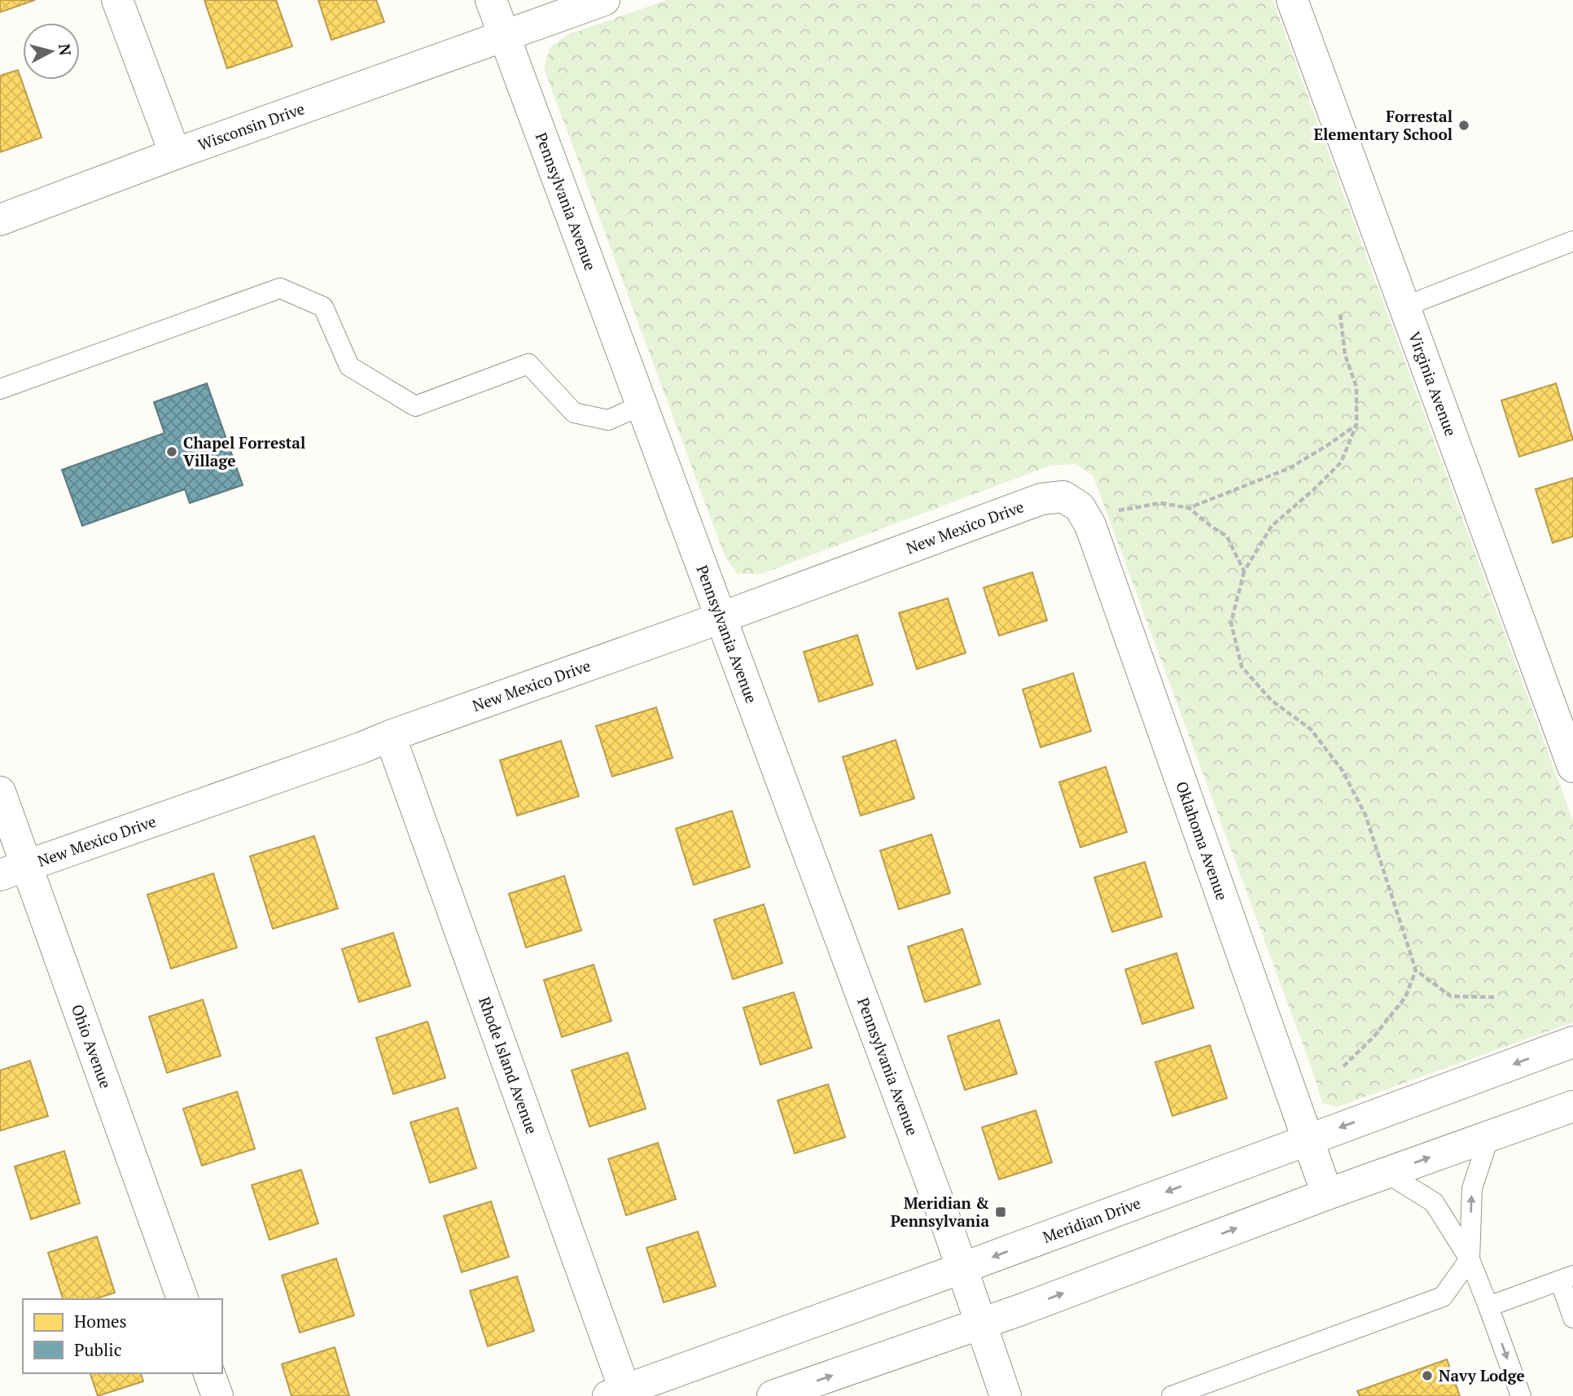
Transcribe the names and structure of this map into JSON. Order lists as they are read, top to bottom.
{
  "streets": {
    "street": [
      "Wisconsin Drive",
      "Pennsylvania Avenue",
      "Virginia Avenue",
      "New Mexico Drive",
      "Oklahoma Avenue",
      "Ohio Avenue",
      "Rhode Island Avenue",
      "Meridian Drive"
    ]
  },
  "crossings": [
    ["Wisconsin Drive", "Pennsylvania Avenue"],
    ["Pennsylvania Avenue", "New Mexico Drive"],
    ["Pennsylvania Avenue", "Meridian Drive"],
    ["New Mexico Drive", "Oklahoma Avenue"],
    ["New Mexico Drive", "Ohio Avenue"],
    ["New Mexico Drive", "Rhode Island Avenue"],
    ["Oklahoma Avenue", "Meridian Drive"],
    ["Rhode Island Avenue", "Meridian Drive"]
  ],
  "places": {
    "other": ["Forrestal Elementary School", "Chapel Forrestal Village", "Navy Lodge"],
    "transit": ["Meridian & Pennsylvania"]
  },
  "legend": ["Homes", "Public"],
  "north": "right"
}
